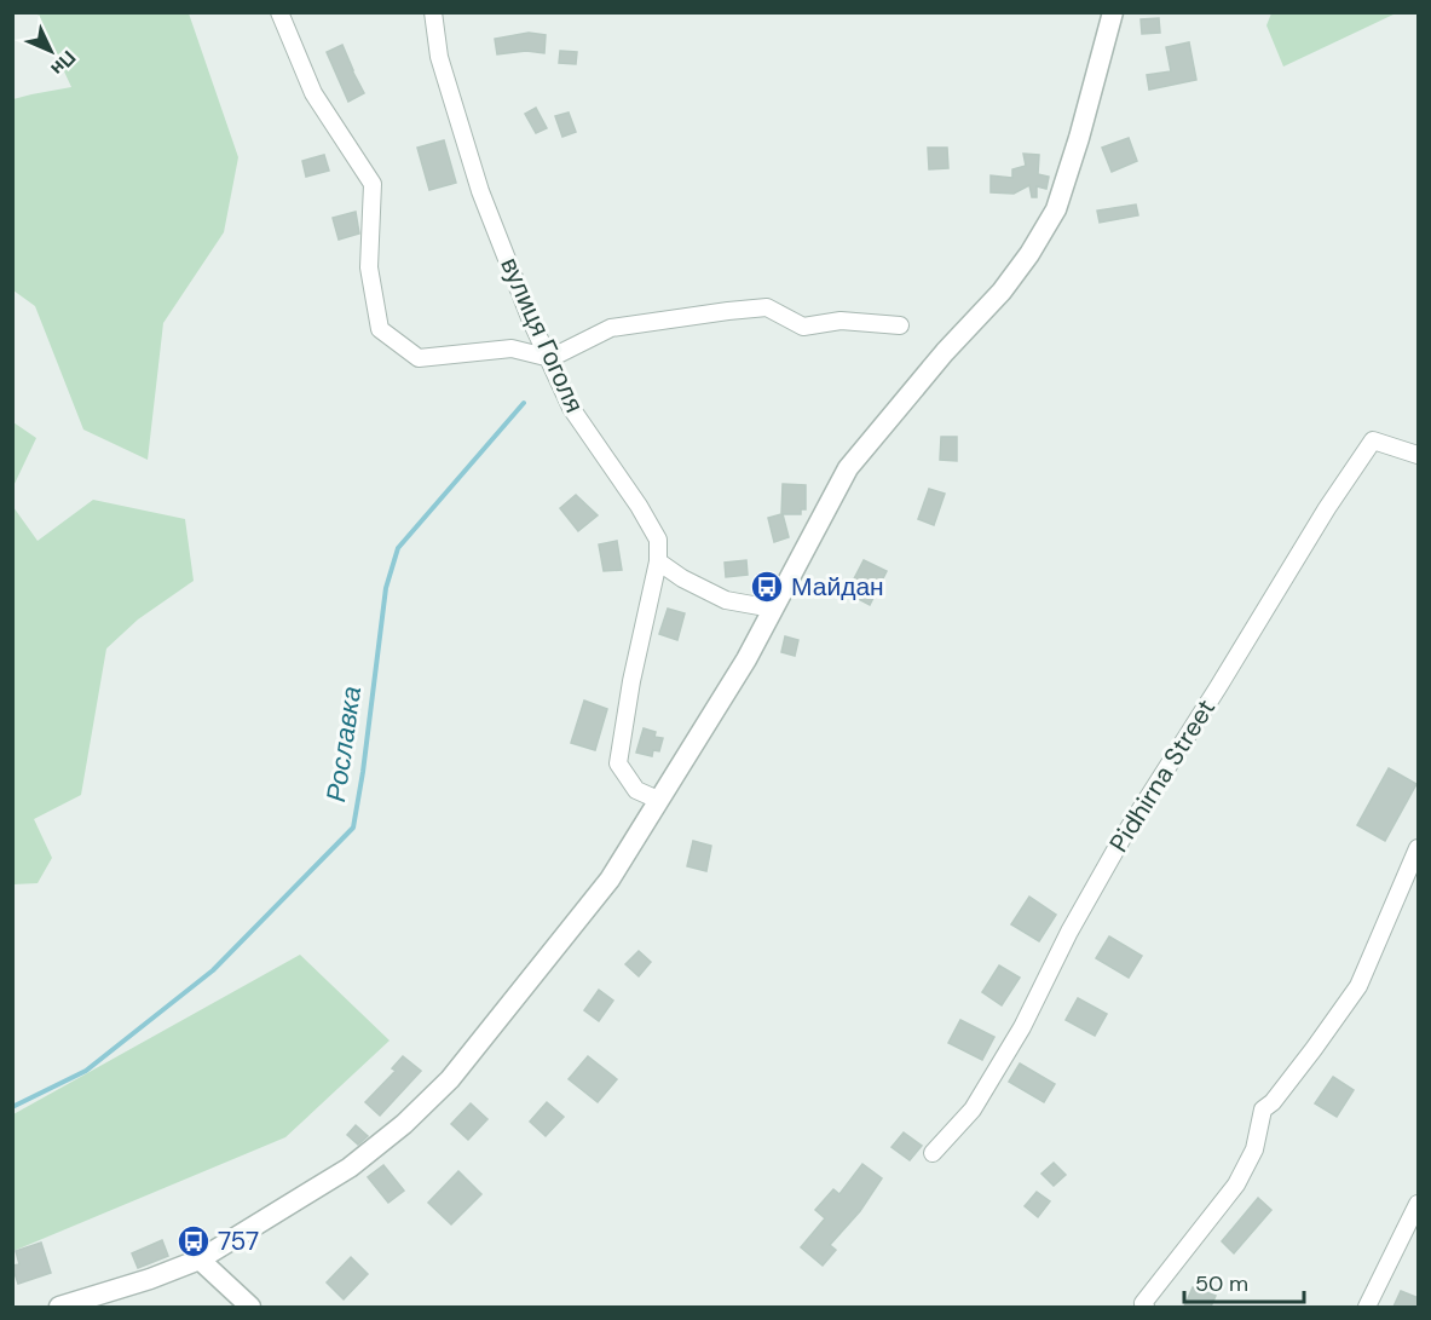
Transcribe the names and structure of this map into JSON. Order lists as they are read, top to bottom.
{
  "streets": {
    "street": ["вулиця Гоголя", "Pidhirna Street"]
  },
  "water": ["Рославка"],
  "places": {
    "bus stop": ["Майдан", "757"]
  },
  "scale_bar": "50 m",
  "north": "bottom right"
}
